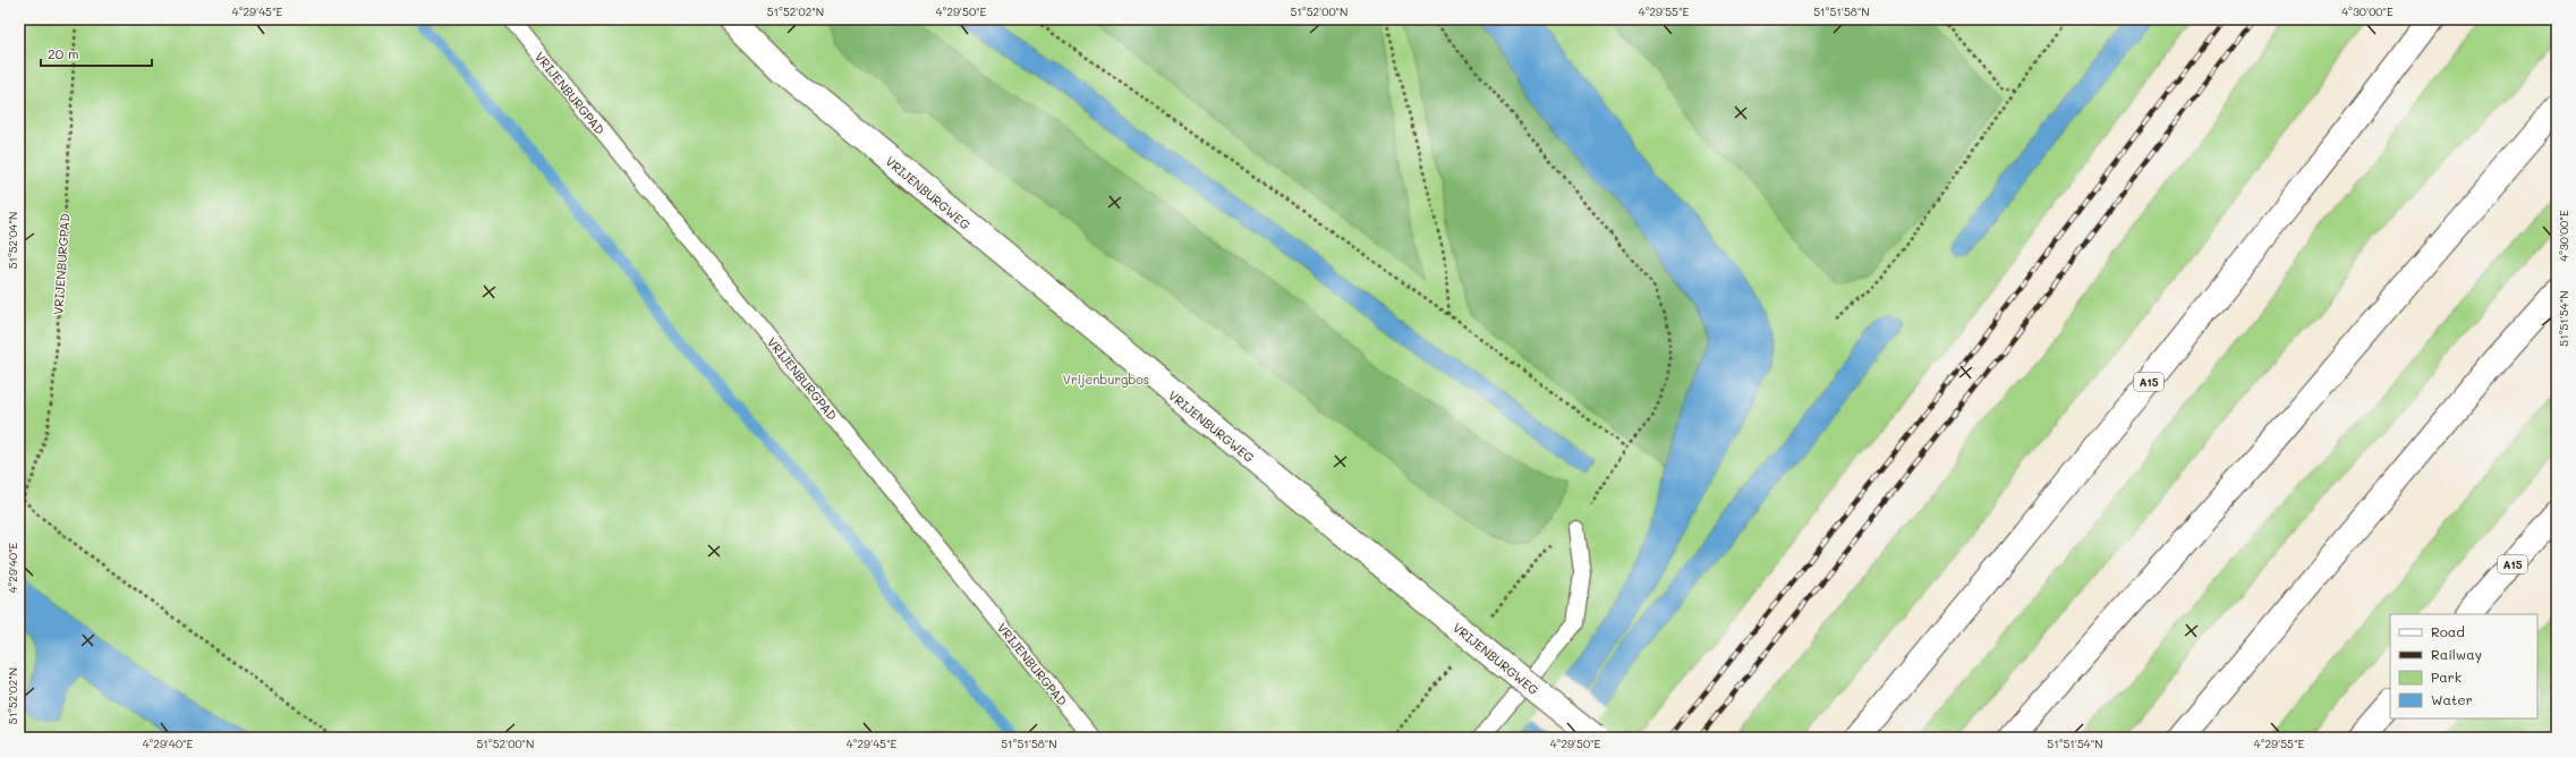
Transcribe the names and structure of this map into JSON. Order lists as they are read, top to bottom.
{
  "streets": {
    "main road": ["VRIJENBURGWEG", "A15"],
    "lane": ["VRIJENBURGPAD"]
  },
  "parks": ["Vrijenburgbos"],
  "legend": [
    "Road",
    "Railway",
    "Park",
    "Water"
  ],
  "scale_bar": "20 m",
  "coordinates": [
    "4°29'45\"E",
    "51°52'02\"N",
    "4°29'50\"E",
    "51°52'00\"N",
    "4°29'55\"E",
    "51°51'58\"N",
    "4°30'00\"E",
    "51°52'04\"N",
    "51°51'54\"N",
    "4°29'40\"E"
  ]
}
